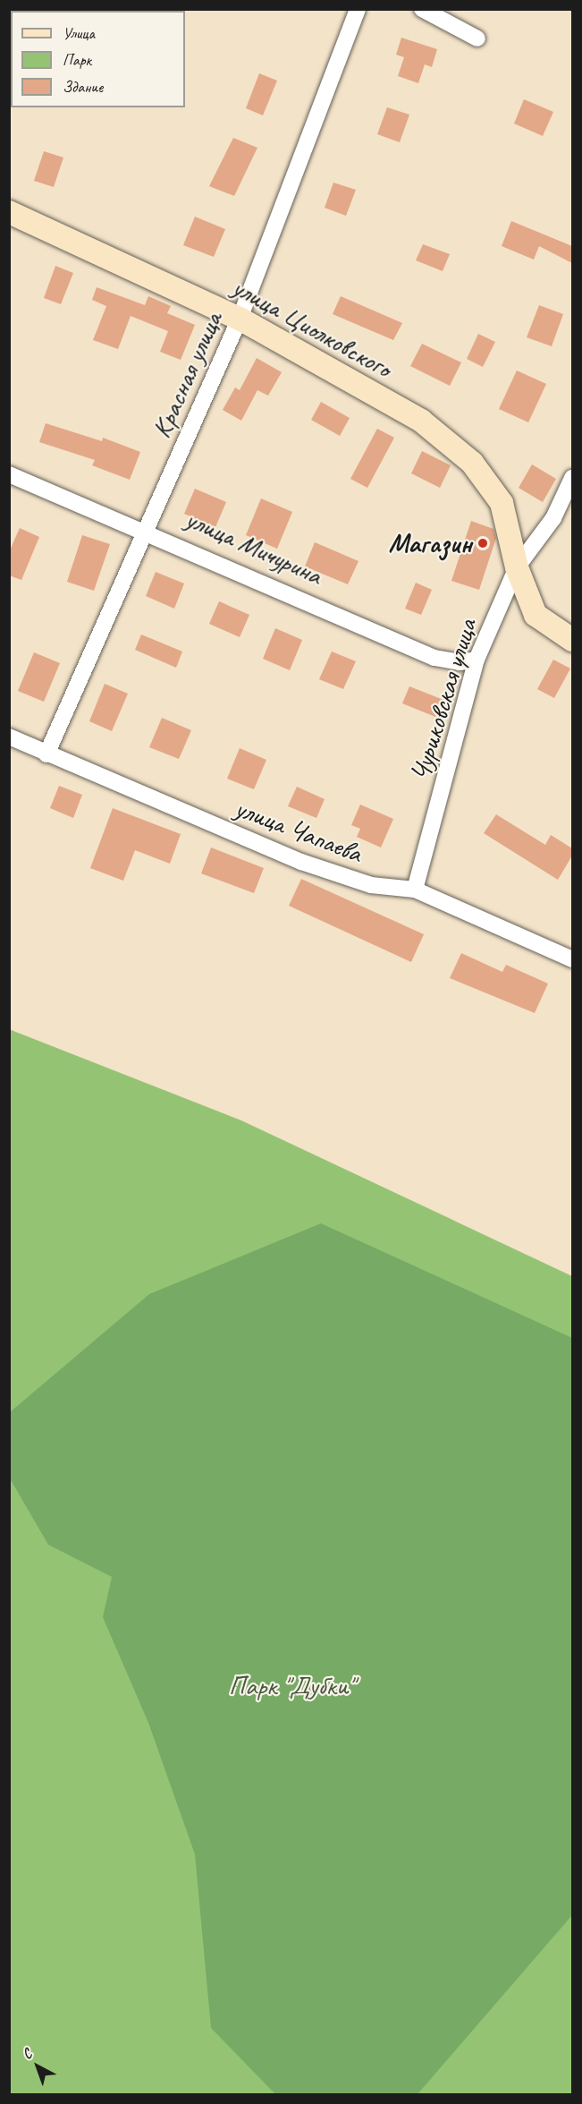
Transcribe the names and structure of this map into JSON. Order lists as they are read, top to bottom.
{
  "streets": {
    "street": [
      "улица Циолковского",
      "Красная улица",
      "улица Мичурина",
      "Чуриковская улица",
      "улица Чапаева"
    ]
  },
  "crossings": [
    ["улица Циолковского", "Красная улица"],
    ["улица Циолковского", "Чуриковская улица"],
    ["Красная улица", "улица Мичурина"],
    ["Красная улица", "улица Чапаева"],
    ["улица Мичурина", "Чуриковская улица"],
    ["Чуриковская улица", "улица Чапаева"]
  ],
  "parks": ["Парк \"Дубки\""],
  "places": ["Магазин"],
  "legend": ["Улица", "Парк", "Здание"],
  "north": "top left"
}
